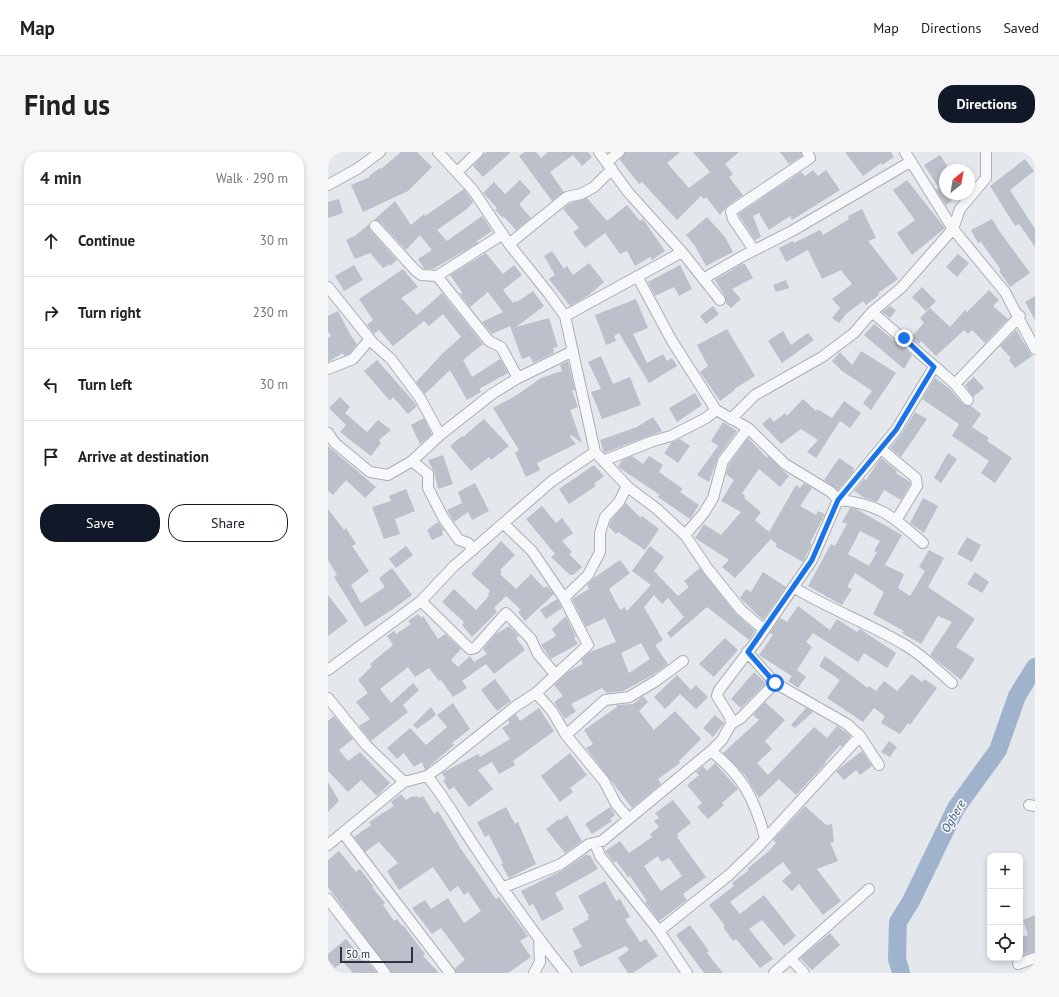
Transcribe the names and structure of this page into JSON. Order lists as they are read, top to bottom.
{
  "water": ["Ogbere"],
  "scale_bar": "50 m",
  "north": "top right",
  "page": {
    "header": "Map",
    "nav": ["Map", "Directions", "Saved"],
    "buttons": [
      "Directions",
      ["Save", "Share"]
    ],
    "title": "Find us",
    "heading": ["4 min", "Walk · 290 m"],
    "list": [
      ["Continue", "30 m"],
      ["Turn right", "230 m"],
      ["Turn left", "30 m"],
      "Arrive at destination"
    ],
    "map_buttons": ["+", "−"],
    "scale": "50 m"
  }
}
